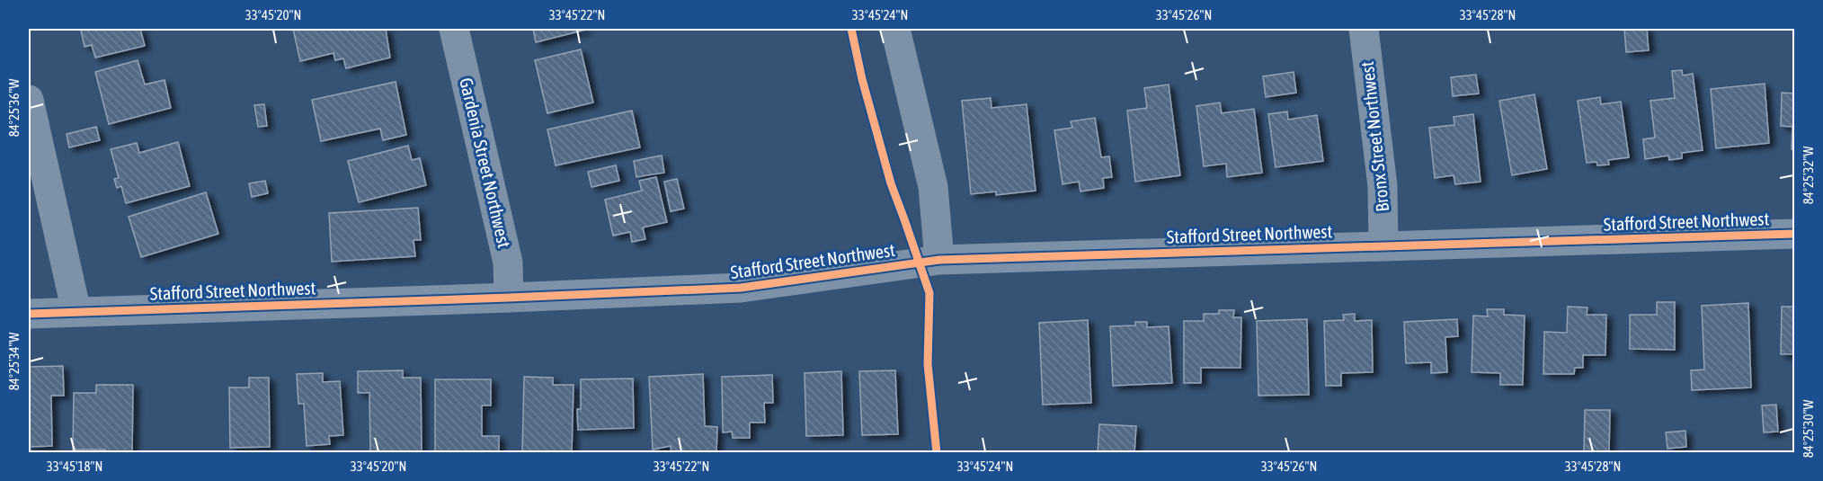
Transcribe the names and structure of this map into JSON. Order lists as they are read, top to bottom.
{
  "streets": {
    "street": ["Bronx Street Northwest", "Gardenia Street Northwest", "Stafford Street Northwest"]
  },
  "crossings": [
    ["Bronx Street Northwest", "Stafford Street Northwest"],
    ["Gardenia Street Northwest", "Stafford Street Northwest"]
  ],
  "coordinates": [
    "33°45'20\"N",
    "33°45'22\"N",
    "33°45'24\"N",
    "33°45'26\"N",
    "33°45'28\"N",
    "84°25'36\"W",
    "84°25'32\"W",
    "84°25'34\"W",
    "84°25'30\"W",
    "33°45'18\"N"
  ]
}
